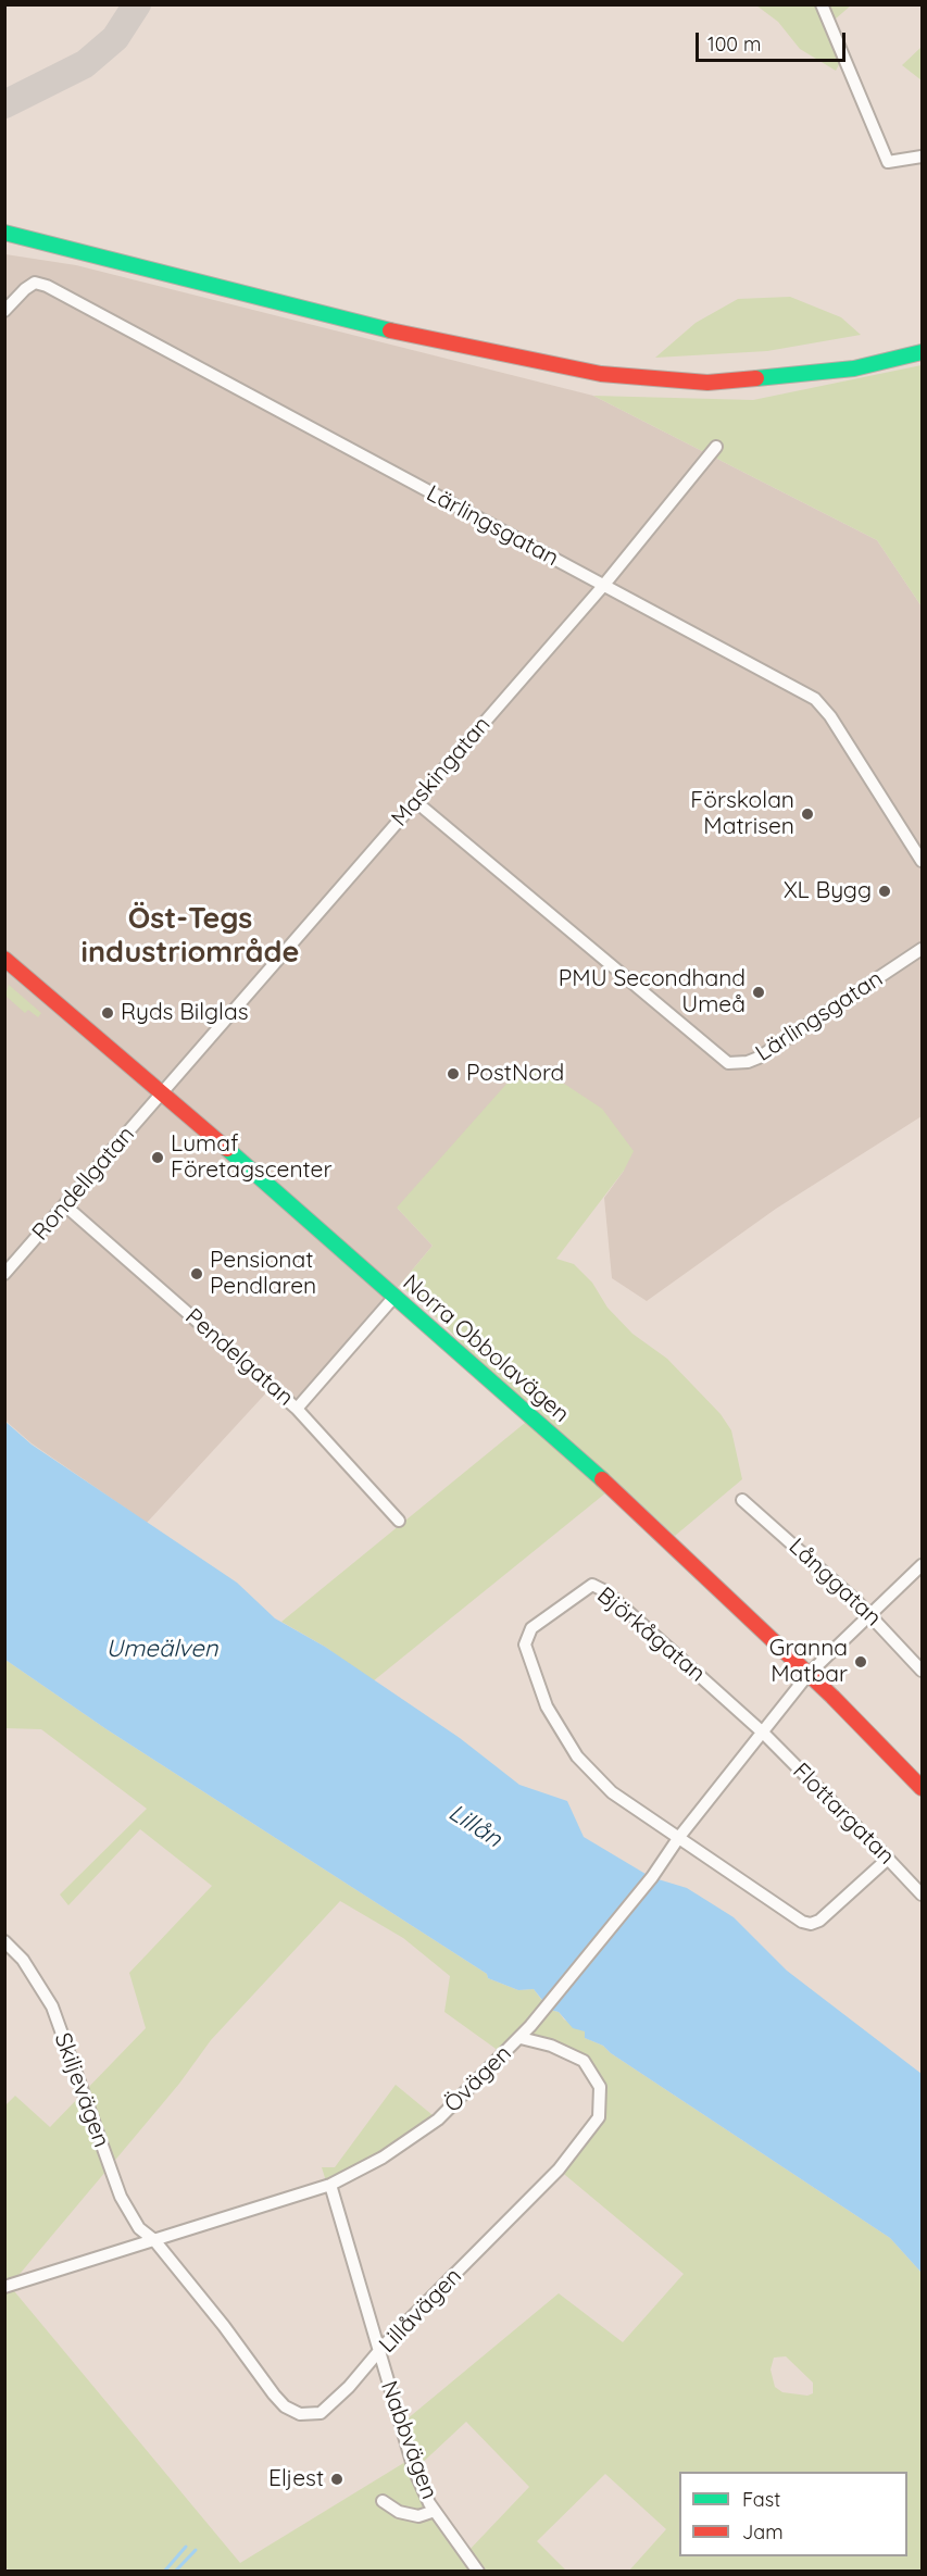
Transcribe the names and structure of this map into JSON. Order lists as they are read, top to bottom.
{
  "streets": {
    "main road": ["Norra Obbolavägen"],
    "street": [
      "Lärlingsgatan",
      "Maskingatan",
      "Rondellgatan",
      "Pendelgatan",
      "Långgatan",
      "Björkågatan",
      "Flottargatan",
      "Övägen",
      "Skiljevägen",
      "Lillåvägen",
      "Nabbvägen"
    ]
  },
  "crossings": [
    ["Lärlingsgatan", "Maskingatan"],
    ["Maskingatan", "Rondellgatan"],
    ["Maskingatan", "Norra Obbolavägen"],
    ["Rondellgatan", "Norra Obbolavägen"],
    ["Rondellgatan", "Pendelgatan"],
    ["Norra Obbolavägen", "Övägen"],
    ["Långgatan", "Övägen"],
    ["Björkågatan", "Flottargatan"],
    ["Björkågatan", "Övägen"],
    ["Flottargatan", "Övägen"],
    ["Övägen", "Skiljevägen"],
    ["Övägen", "Lillåvägen"],
    ["Övägen", "Nabbvägen"],
    ["Skiljevägen", "Lillåvägen"],
    ["Lillåvägen", "Nabbvägen"]
  ],
  "districts": ["Öst-Tegs industriområde"],
  "water": ["Umeälven", "Lillån"],
  "places": [
    "Förskolan Matrisen",
    "XL Bygg",
    "PMU Secondhand Umeå",
    "Ryds Bilglas",
    "PostNord",
    "Lumaf Företagscenter",
    "Pensionat Pendlaren",
    "Granna Matbar",
    "Eljest"
  ],
  "legend": ["Fast", "Jam"],
  "scale_bar": "100 m"
}
